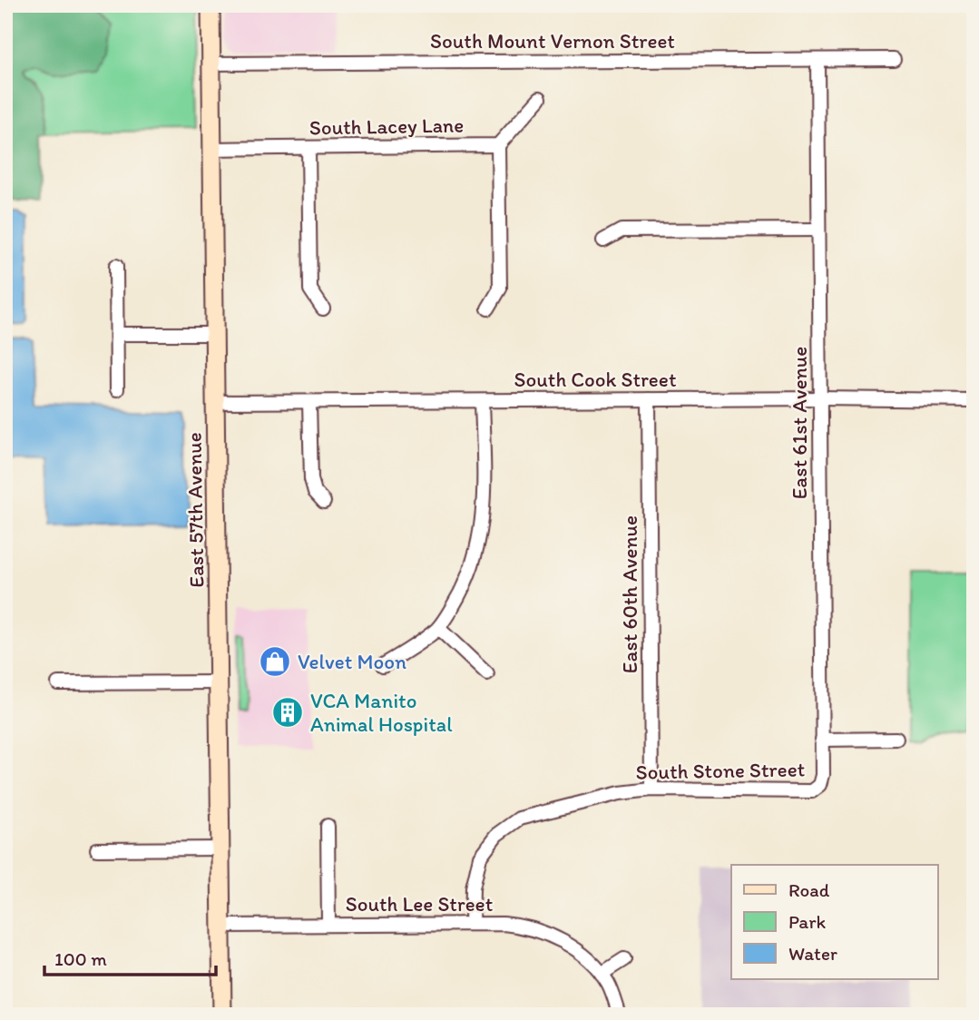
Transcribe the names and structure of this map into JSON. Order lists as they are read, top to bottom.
{
  "streets": {
    "main road": ["East 57th Avenue"],
    "street": [
      "South Mount Vernon Street",
      "South Lacey Lane",
      "South Cook Street",
      "East 61st Avenue",
      "East 60th Avenue",
      "South Stone Street",
      "South Lee Street"
    ]
  },
  "crossings": [
    ["South Mount Vernon Street", "East 61st Avenue"],
    ["South Mount Vernon Street", "East 57th Avenue"],
    ["South Lacey Lane", "East 57th Avenue"],
    ["South Cook Street", "East 61st Avenue"],
    ["South Cook Street", "East 57th Avenue"],
    ["South Cook Street", "East 60th Avenue"],
    ["East 61st Avenue", "South Stone Street"],
    ["East 57th Avenue", "South Lee Street"],
    ["East 60th Avenue", "South Stone Street"],
    ["South Stone Street", "South Lee Street"]
  ],
  "places": {
    "shop": ["Velvet Moon"],
    "building": ["VCA Manito Animal Hospital"]
  },
  "legend": ["Road", "Park", "Water"],
  "scale_bar": "100 m"
}
